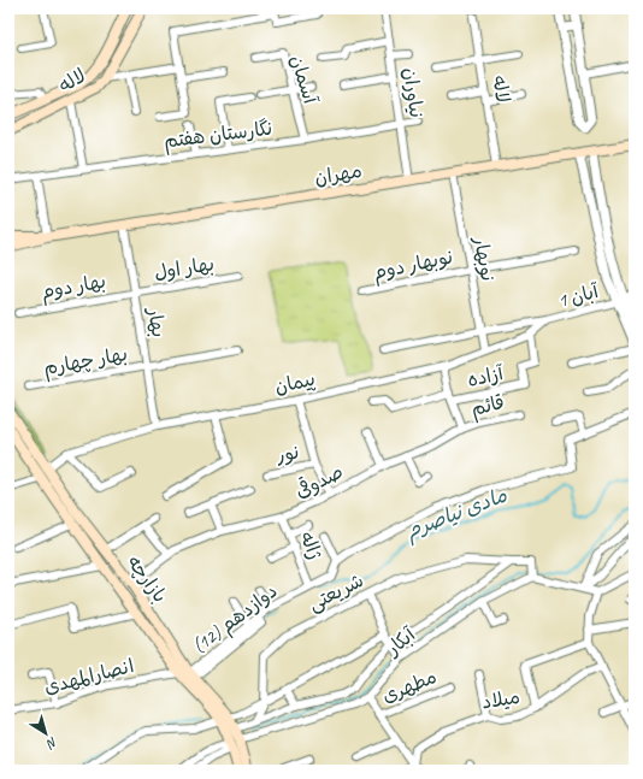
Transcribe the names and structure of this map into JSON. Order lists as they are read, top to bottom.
{
  "streets": {
    "main road": ["لاله", "مهران", "بازارچه"],
    "street": [
      "آسمان",
      "نیاوران",
      "نگارستان هفتم",
      "نوبهار",
      "نوبهار دوم",
      "بهار اول",
      "بهار دوم",
      "1 آبان",
      "بهار",
      "بهار چهارم",
      "آزاده",
      "پیمان",
      "قائم",
      "نور",
      "صدوقی",
      "ژاله",
      "شریعتی",
      "دوازدهم (12)",
      "آبکار",
      "انصارالمهدی",
      "مطهری",
      "میلاد"
    ]
  },
  "crossings": [
    ["آسمان", "نگارستان هفتم"],
    ["لاله", "مهران"],
    ["نیاوران", "نگارستان هفتم"],
    ["نیاوران", "مهران"],
    ["مهران", "نوبهار"],
    ["مهران", "بهار"],
    ["نوبهار", "نوبهار دوم"],
    ["نوبهار", "1 آبان"],
    ["نوبهار", "پیمان"],
    ["بهار اول", "بهار دوم"],
    ["بهار اول", "بهار"],
    ["بهار دوم", "بهار"],
    ["1 آبان", "پیمان"],
    ["بهار", "بهار چهارم"],
    ["بهار", "پیمان"],
    ["آزاده", "پیمان"],
    ["پیمان", "بازارچه"],
    ["قائم", "صدوقی"],
    ["صدوقی", "ژاله"],
    ["صدوقی", "بازارچه"],
    ["ژاله", "دوازدهم (12)"],
    ["بازارچه", "دوازدهم (12)"],
    ["بازارچه", "آبکار"],
    ["بازارچه", "انصارالمهدی"],
    ["شریعتی", "آبکار"]
  ],
  "water": ["مادی نیاصرم"],
  "north": "bottom right"
}
